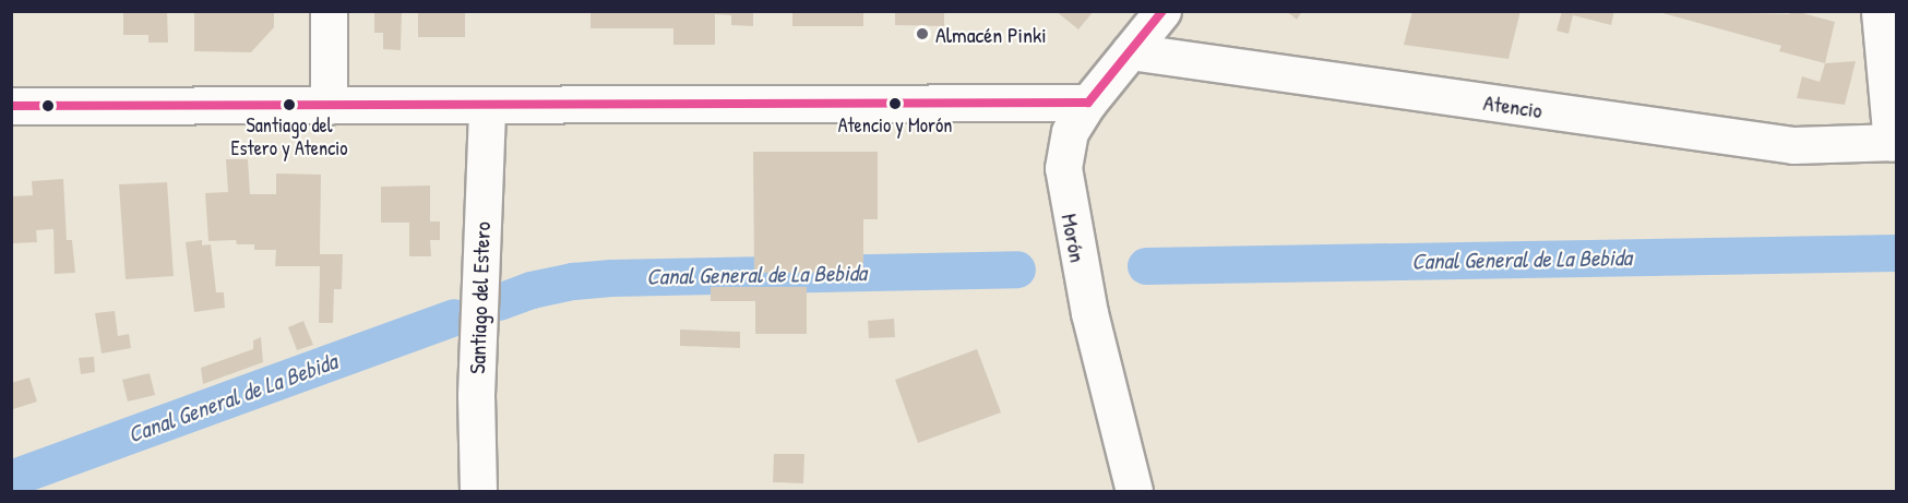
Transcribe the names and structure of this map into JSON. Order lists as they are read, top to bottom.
{
  "streets": {
    "street": ["Atencio", "Morón", "Santiago del Estero"]
  },
  "crossings": [
    ["Atencio", "Morón"]
  ],
  "water": ["Canal General de La Bebida"],
  "places": ["Almacén Pinki", "Atencio y Morón", "Santiago del Estero y Atencio"]
}
